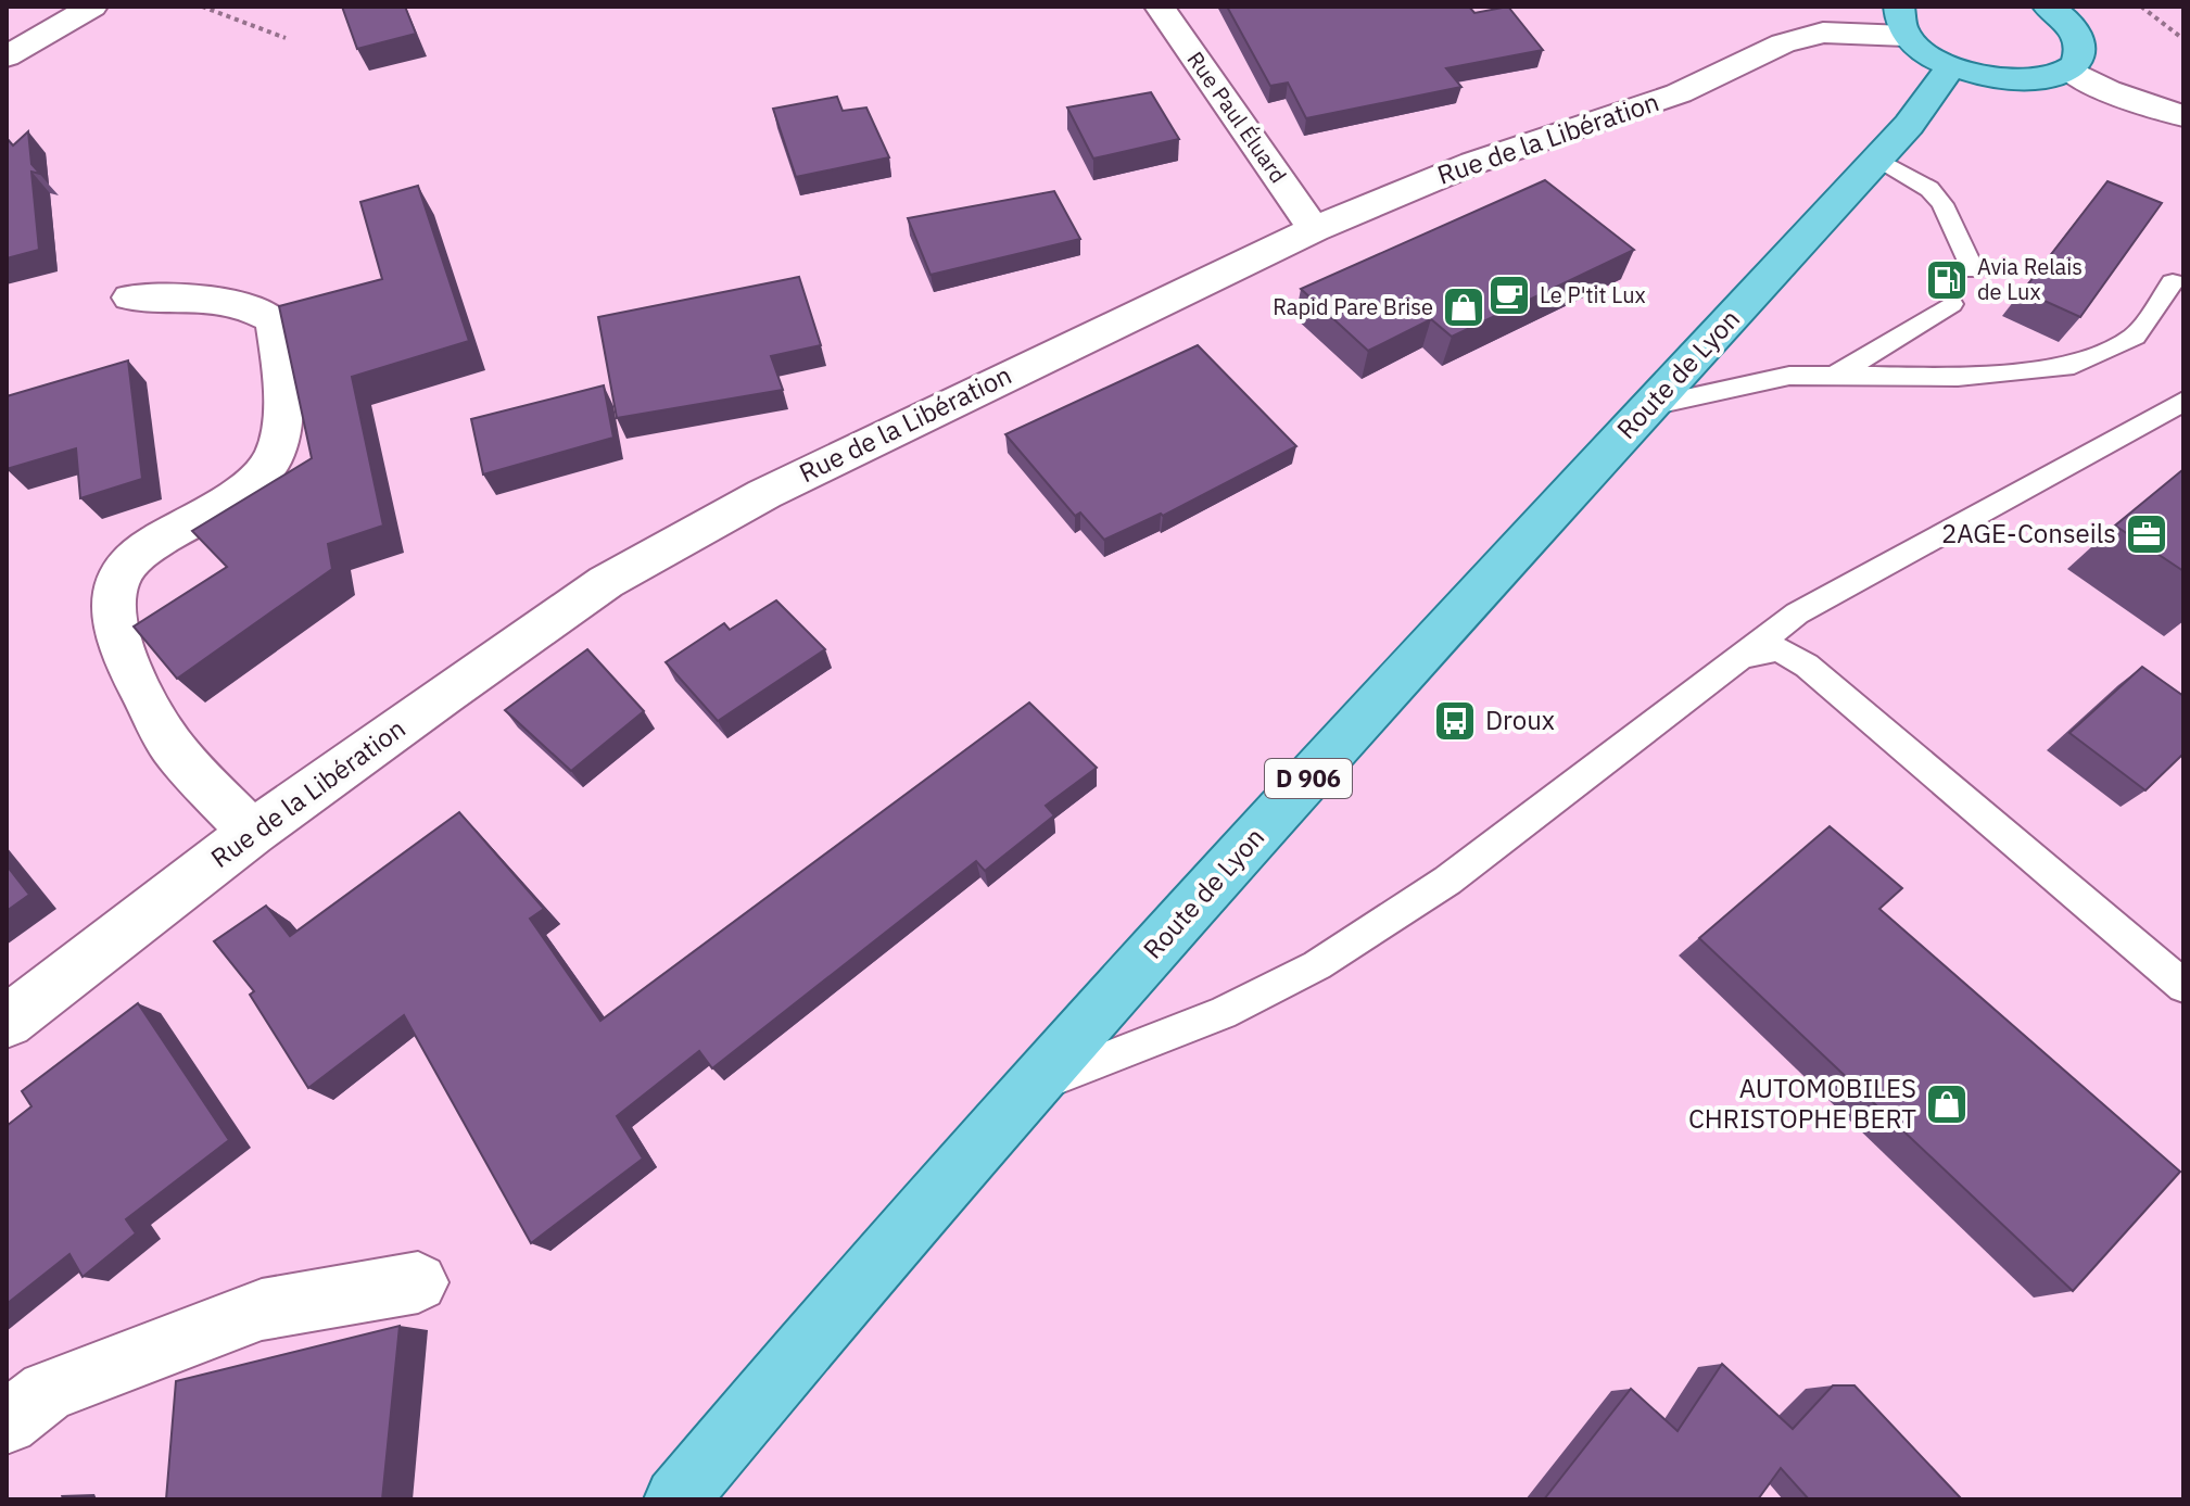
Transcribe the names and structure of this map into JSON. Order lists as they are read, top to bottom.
{
  "streets": {
    "main road": ["Route de Lyon", "D 906"],
    "street": ["Rue Paul Éluard", "Rue de la Libération"]
  },
  "crossings": [
    ["Rue Paul Éluard", "Rue de la Libération"]
  ],
  "places": {
    "fuel station": ["Avia Relais de Lux"],
    "cafe": ["Le P'tit Lux"],
    "shop": ["Rapid Pare Brise", "AUTOMOBILES CHRISTOPHE BERT"],
    "office": ["2AGE-Conseils"],
    "bus stop": ["Droux"]
  }
}
